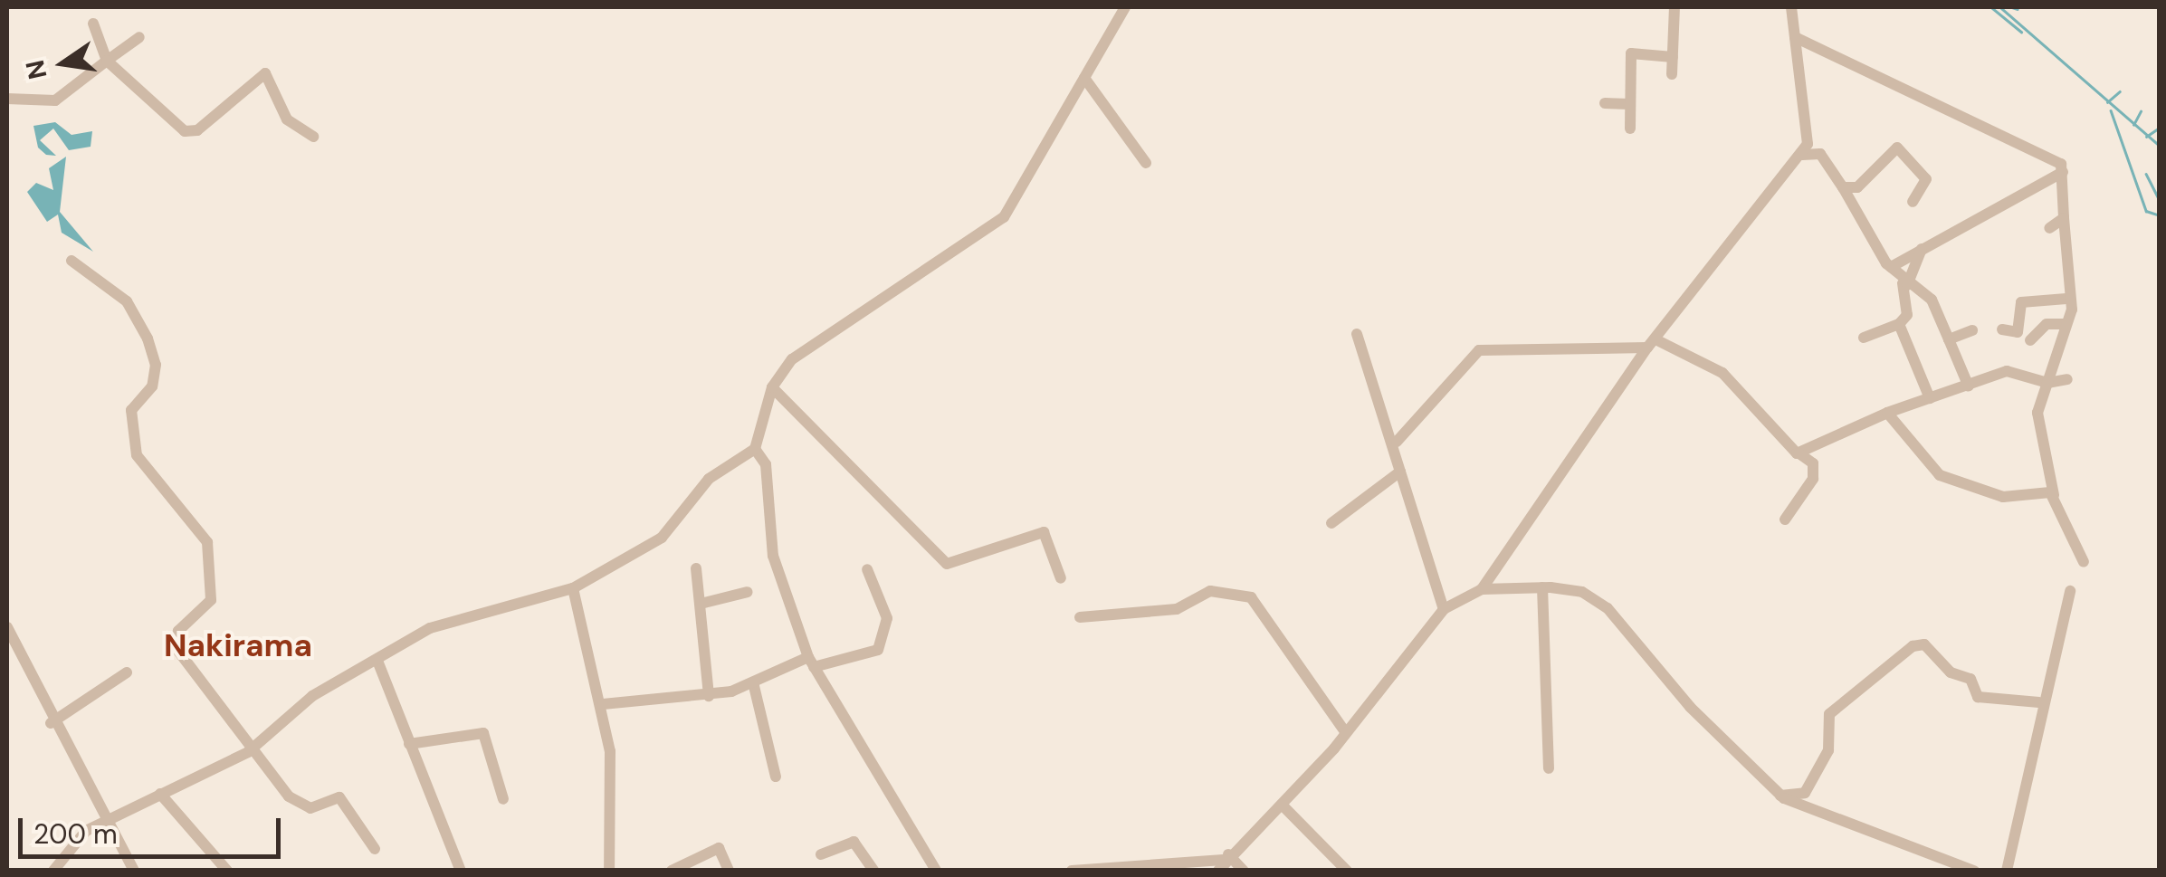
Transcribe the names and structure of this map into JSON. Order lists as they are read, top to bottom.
{
  "districts": ["Nakirama"],
  "scale_bar": "200 m",
  "north": "left"
}
